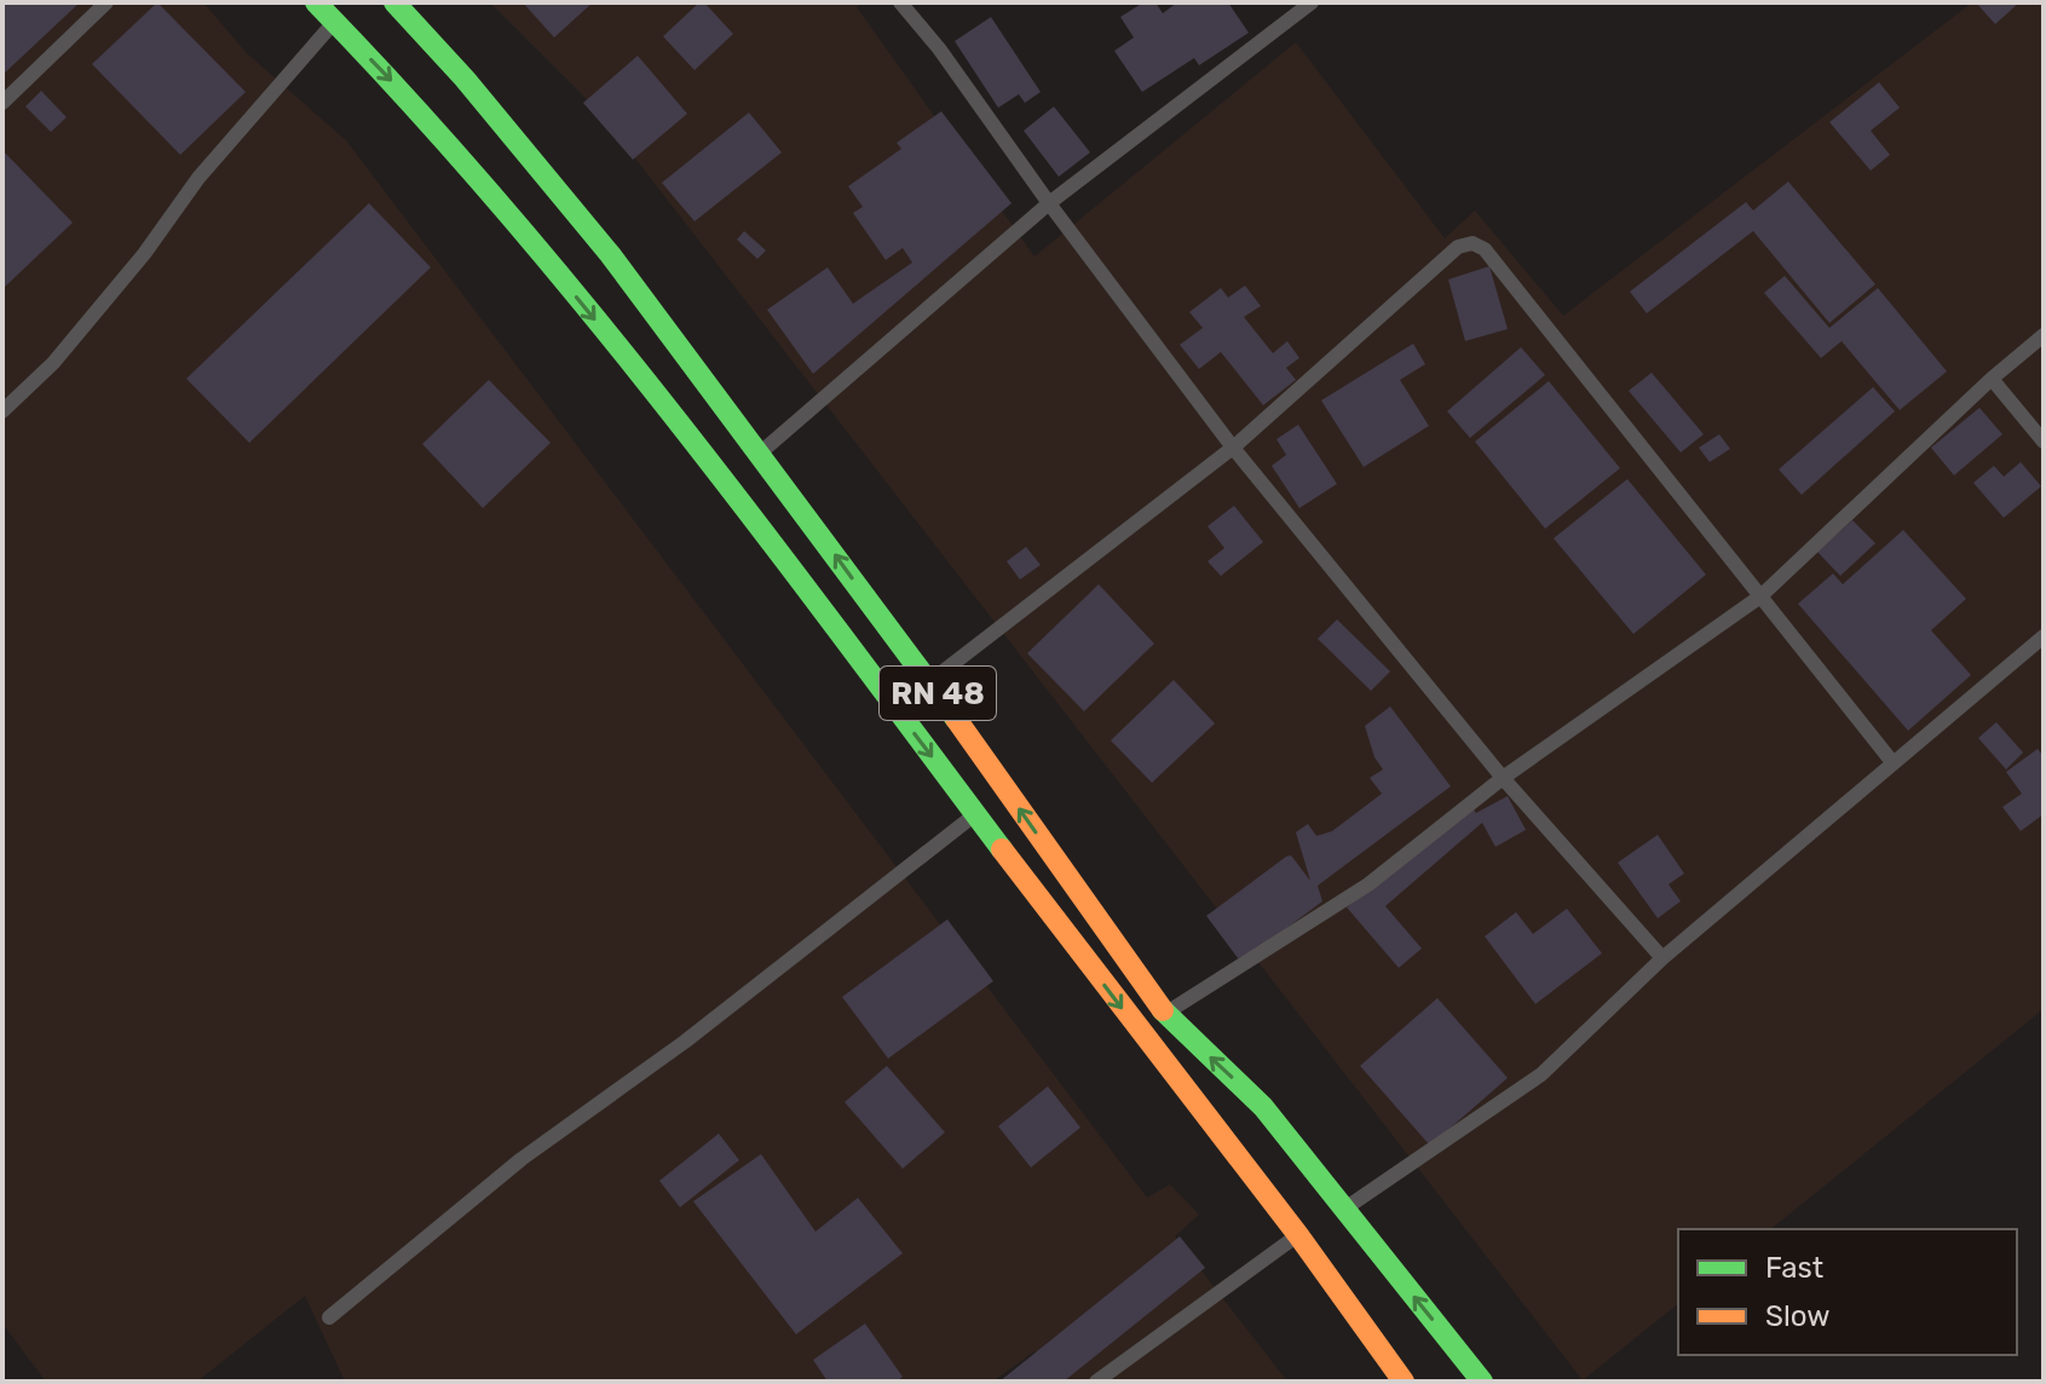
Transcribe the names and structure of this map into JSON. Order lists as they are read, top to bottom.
{
  "streets": {
    "highway": ["RN 48"]
  },
  "legend": ["Fast", "Slow"]
}
